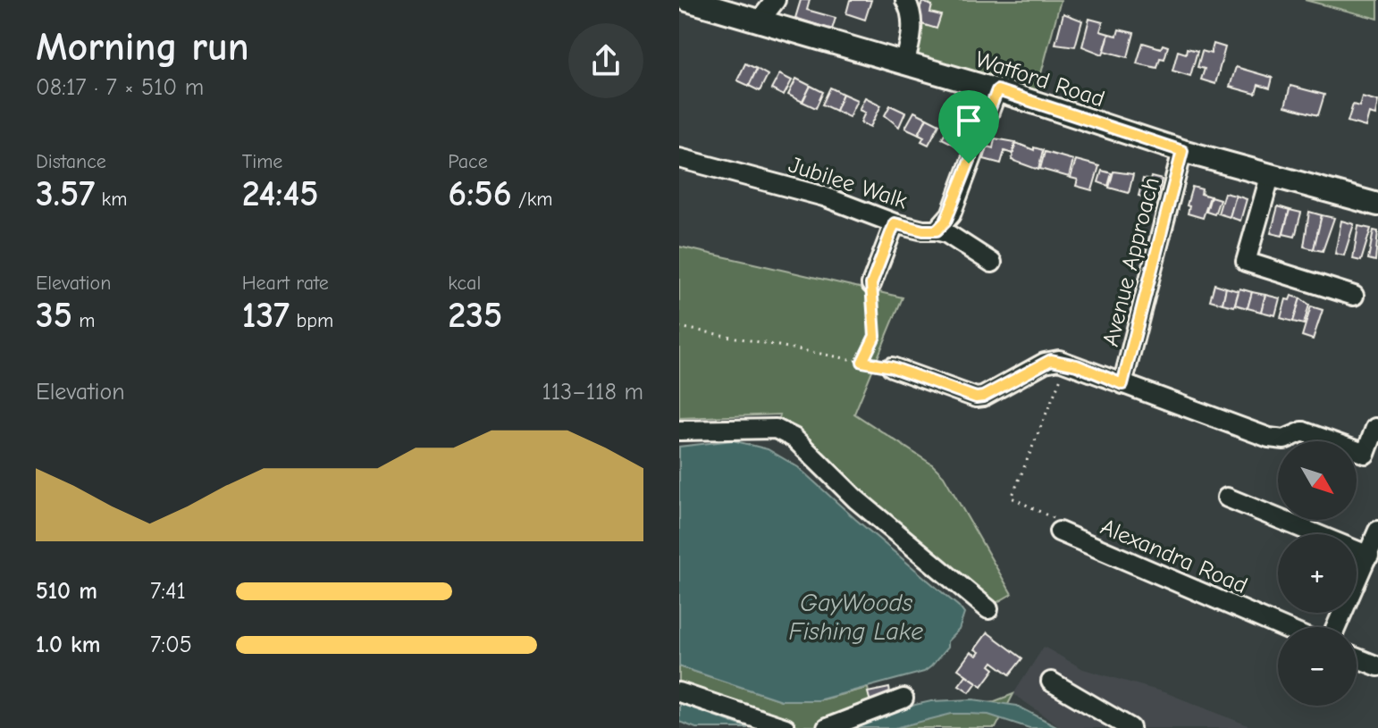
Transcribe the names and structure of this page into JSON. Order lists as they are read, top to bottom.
{
  "streets": {
    "main road": ["Watford Road"],
    "street": ["Jubilee Walk", "Avenue Approach", "Alexandra Road"]
  },
  "crossings": [
    ["Watford Road", "Avenue Approach"]
  ],
  "water": ["GayWoods Fishing Lake"],
  "north": "bottom right",
  "page": {
    "heading": ["Morning run", "08:17 · 7 × 510 m"],
    "stats": [
      ["Distance", "3.57 km"],
      ["Time", "24:45"],
      ["Pace", "6:56 /km"],
      ["Elevation", "35 m"],
      ["Heart rate", "137 bpm"],
      ["kcal", "235"]
    ],
    "chart": ["Elevation", "113–118 m"],
    "map_buttons": ["+", "−"],
    "list": [
      {
        "name": "510 m",
        "note": "7:41"
      },
      {
        "name": "1.0 km",
        "note": "7:05"
      }
    ]
  }
}
